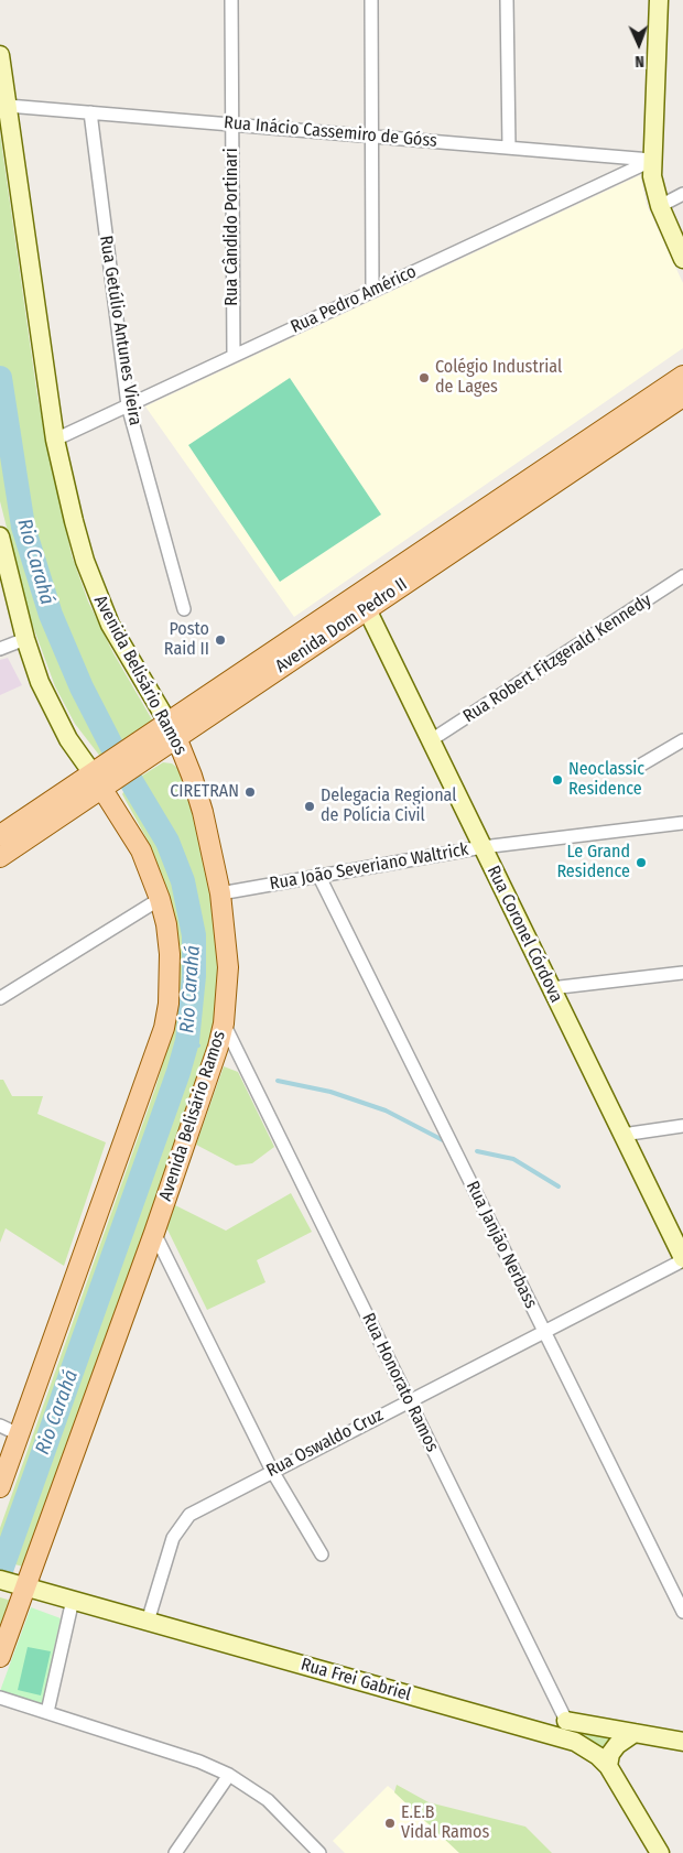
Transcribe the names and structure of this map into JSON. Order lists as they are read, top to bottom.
{
  "streets": {
    "main road": [
      "Avenida Dom Pedro II",
      "Avenida Belisário Ramos",
      "Rua Coronel Córdova",
      "Rua Honorato Ramos",
      "Rua Frei Gabriel"
    ],
    "street": [
      "Rua Inácio Cassemiro de Góss",
      "Rua Cândido Portinari",
      "Rua Pedro Américo",
      "Rua Getúlio Antunes Vieira",
      "Rua Robert Fitzgerald Kennedy",
      "Rua João Severiano Waltrick",
      "Rua Janjão Nerbass",
      "Rua Oswaldo Cruz"
    ]
  },
  "crossings": [
    ["Rua Inácio Cassemiro de Góss", "Rua Cândido Portinari"],
    ["Rua Inácio Cassemiro de Góss", "Rua Pedro Américo"],
    ["Rua Inácio Cassemiro de Góss", "Rua Getúlio Antunes Vieira"],
    ["Rua Inácio Cassemiro de Góss", "Avenida Belisário Ramos"],
    ["Rua Cândido Portinari", "Rua Pedro Américo"],
    ["Rua Pedro Américo", "Rua Getúlio Antunes Vieira"],
    ["Rua Pedro Américo", "Avenida Belisário Ramos"],
    ["Avenida Dom Pedro II", "Avenida Belisário Ramos"],
    ["Avenida Dom Pedro II", "Rua Coronel Córdova"],
    ["Rua Robert Fitzgerald Kennedy", "Rua Coronel Córdova"],
    ["Avenida Belisário Ramos", "Rua João Severiano Waltrick"],
    ["Avenida Belisário Ramos", "Rua Honorato Ramos"],
    ["Avenida Belisário Ramos", "Rua Frei Gabriel"],
    ["Rua João Severiano Waltrick", "Rua Coronel Córdova"],
    ["Rua João Severiano Waltrick", "Rua Janjão Nerbass"],
    ["Rua Coronel Córdova", "Rua Oswaldo Cruz"],
    ["Rua Janjão Nerbass", "Rua Oswaldo Cruz"],
    ["Rua Honorato Ramos", "Rua Oswaldo Cruz"],
    ["Rua Honorato Ramos", "Rua Frei Gabriel"],
    ["Rua Oswaldo Cruz", "Rua Frei Gabriel"]
  ],
  "water": ["Rio Carahá"],
  "places": [
    "Colégio Industrial de Lages",
    "Posto Raid II",
    "Neoclassic Residence",
    "CIRETRAN",
    "Delegacia Regional de Polícia Civil",
    "Le Grand Residence",
    "E.E.B Vidal Ramos"
  ],
  "north": "bottom"
}
